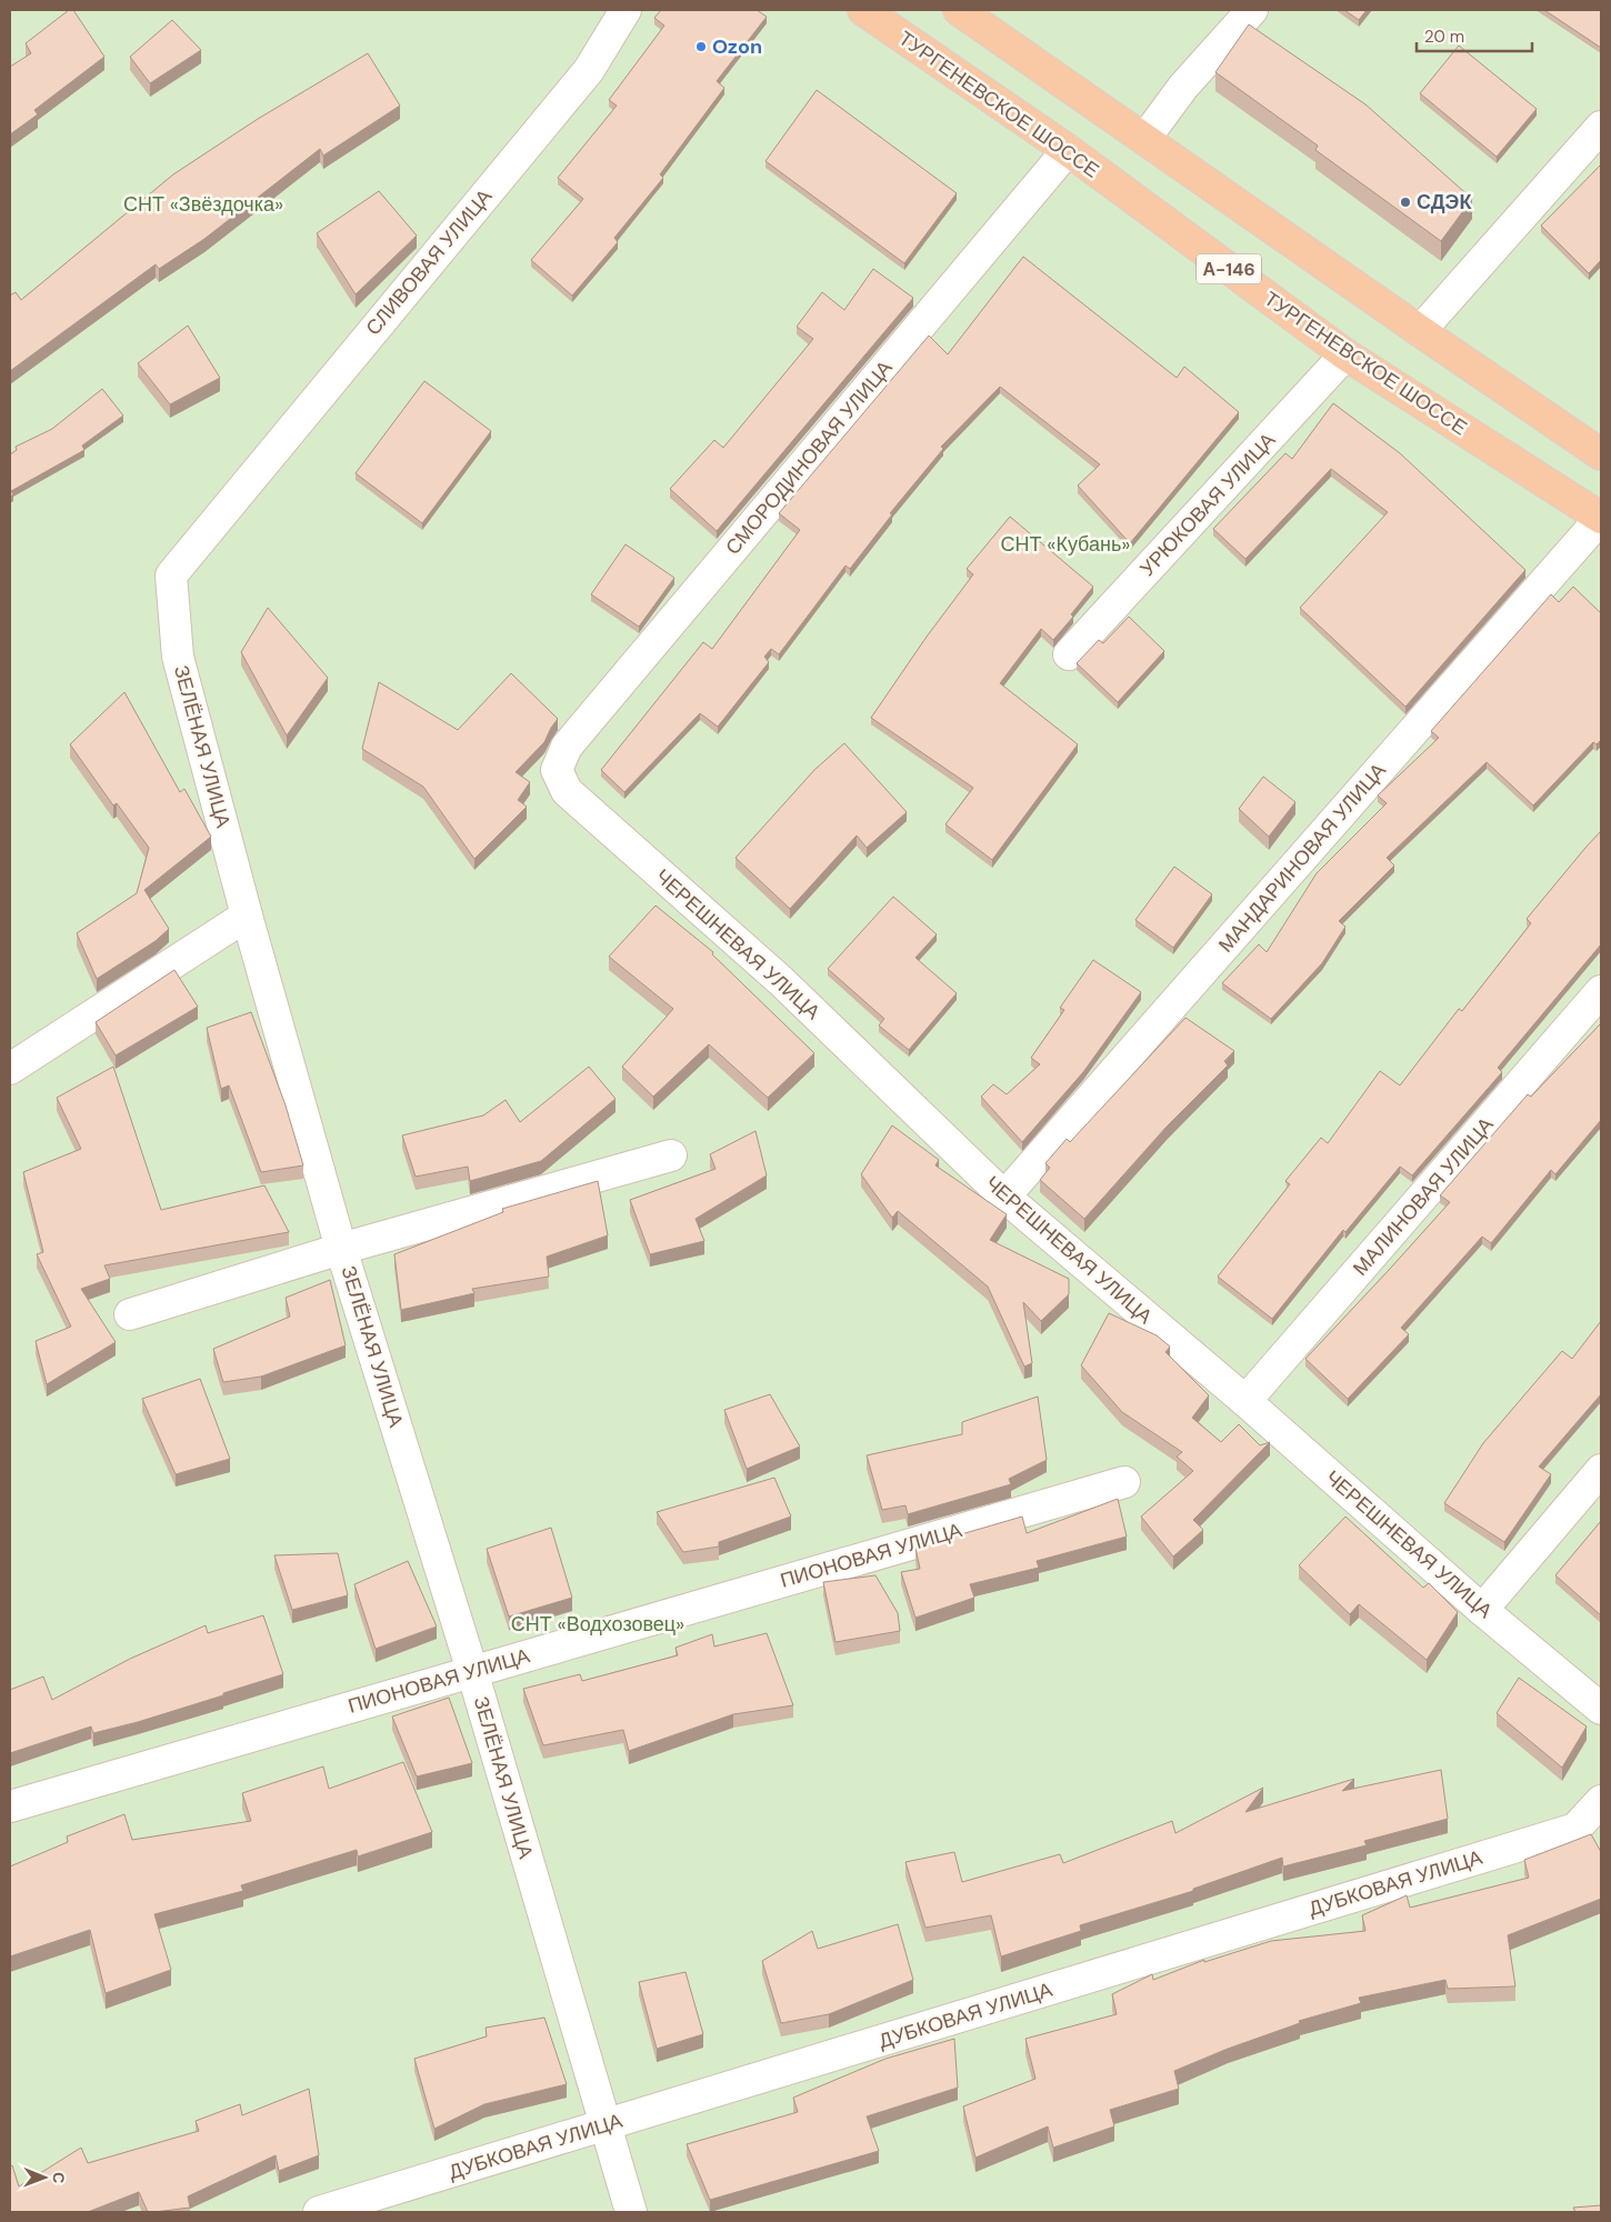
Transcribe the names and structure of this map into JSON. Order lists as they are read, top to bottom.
{
  "streets": {
    "highway": ["ТУРГЕНЕВСКОЕ ШОССЕ", "А-146"],
    "street": [
      "СЛИВОВАЯ УЛИЦА",
      "СМОРОДИНОВАЯ УЛИЦА",
      "УРЮКОВАЯ УЛИЦА",
      "ЗЕЛЁНАЯ УЛИЦА",
      "МАНДАРИНОВАЯ УЛИЦА",
      "ЧЕРЕШНЕВАЯ УЛИЦА",
      "МАЛИНОВАЯ УЛИЦА",
      "ПИОНОВАЯ УЛИЦА",
      "ДУБКОВАЯ УЛИЦА"
    ]
  },
  "crossings": [
    ["ТУРГЕНЕВСКОЕ ШОССЕ", "СМОРОДИНОВАЯ УЛИЦА"],
    ["ТУРГЕНЕВСКОЕ ШОССЕ", "УРЮКОВАЯ УЛИЦА"],
    ["ТУРГЕНЕВСКОЕ ШОССЕ", "МАНДАРИНОВАЯ УЛИЦА"],
    ["СЛИВОВАЯ УЛИЦА", "ЗЕЛЁНАЯ УЛИЦА"],
    ["СМОРОДИНОВАЯ УЛИЦА", "ЧЕРЕШНЕВАЯ УЛИЦА"],
    ["ЗЕЛЁНАЯ УЛИЦА", "ПИОНОВАЯ УЛИЦА"],
    ["ЗЕЛЁНАЯ УЛИЦА", "ДУБКОВАЯ УЛИЦА"],
    ["МАНДАРИНОВАЯ УЛИЦА", "ЧЕРЕШНЕВАЯ УЛИЦА"],
    ["ЧЕРЕШНЕВАЯ УЛИЦА", "МАЛИНОВАЯ УЛИЦА"]
  ],
  "parks": ["СНТ «Звёздочка»", "СНТ «Кубань»", "СНТ «Водхозовец»"],
  "places": ["Ozon", "СДЭК"],
  "scale_bar": "20 m",
  "north": "right"
}
